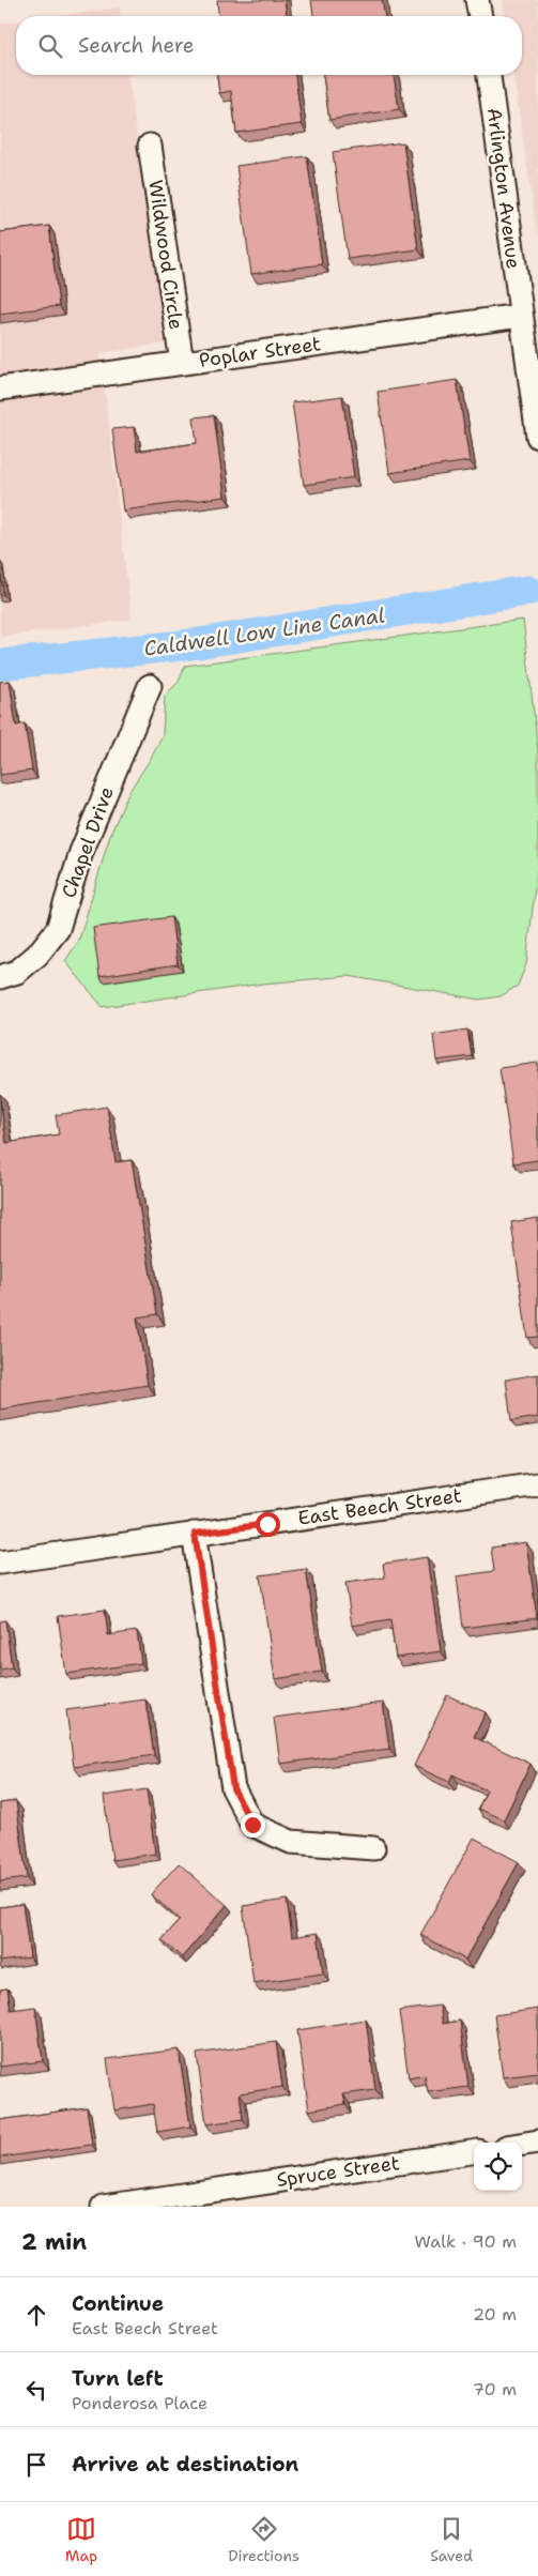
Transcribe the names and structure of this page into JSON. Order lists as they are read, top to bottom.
{
  "streets": {
    "street": [
      "Arlington Avenue",
      "Wildwood Circle",
      "Poplar Street",
      "Chapel Drive",
      "East Beech Street",
      "Spruce Street"
    ]
  },
  "crossings": [
    ["Arlington Avenue", "Poplar Street"],
    ["Wildwood Circle", "Poplar Street"]
  ],
  "water": ["Caldwell Low Line Canal"],
  "page": {
    "search": "Search here",
    "heading": ["2 min", "Walk · 90 m"],
    "list": [
      ["Continue", "East Beech Street", "20 m"],
      ["Turn left", "Ponderosa Place", "70 m"],
      "Arrive at destination"
    ],
    "nav": ["Map", "Directions", "Saved"]
  }
}
